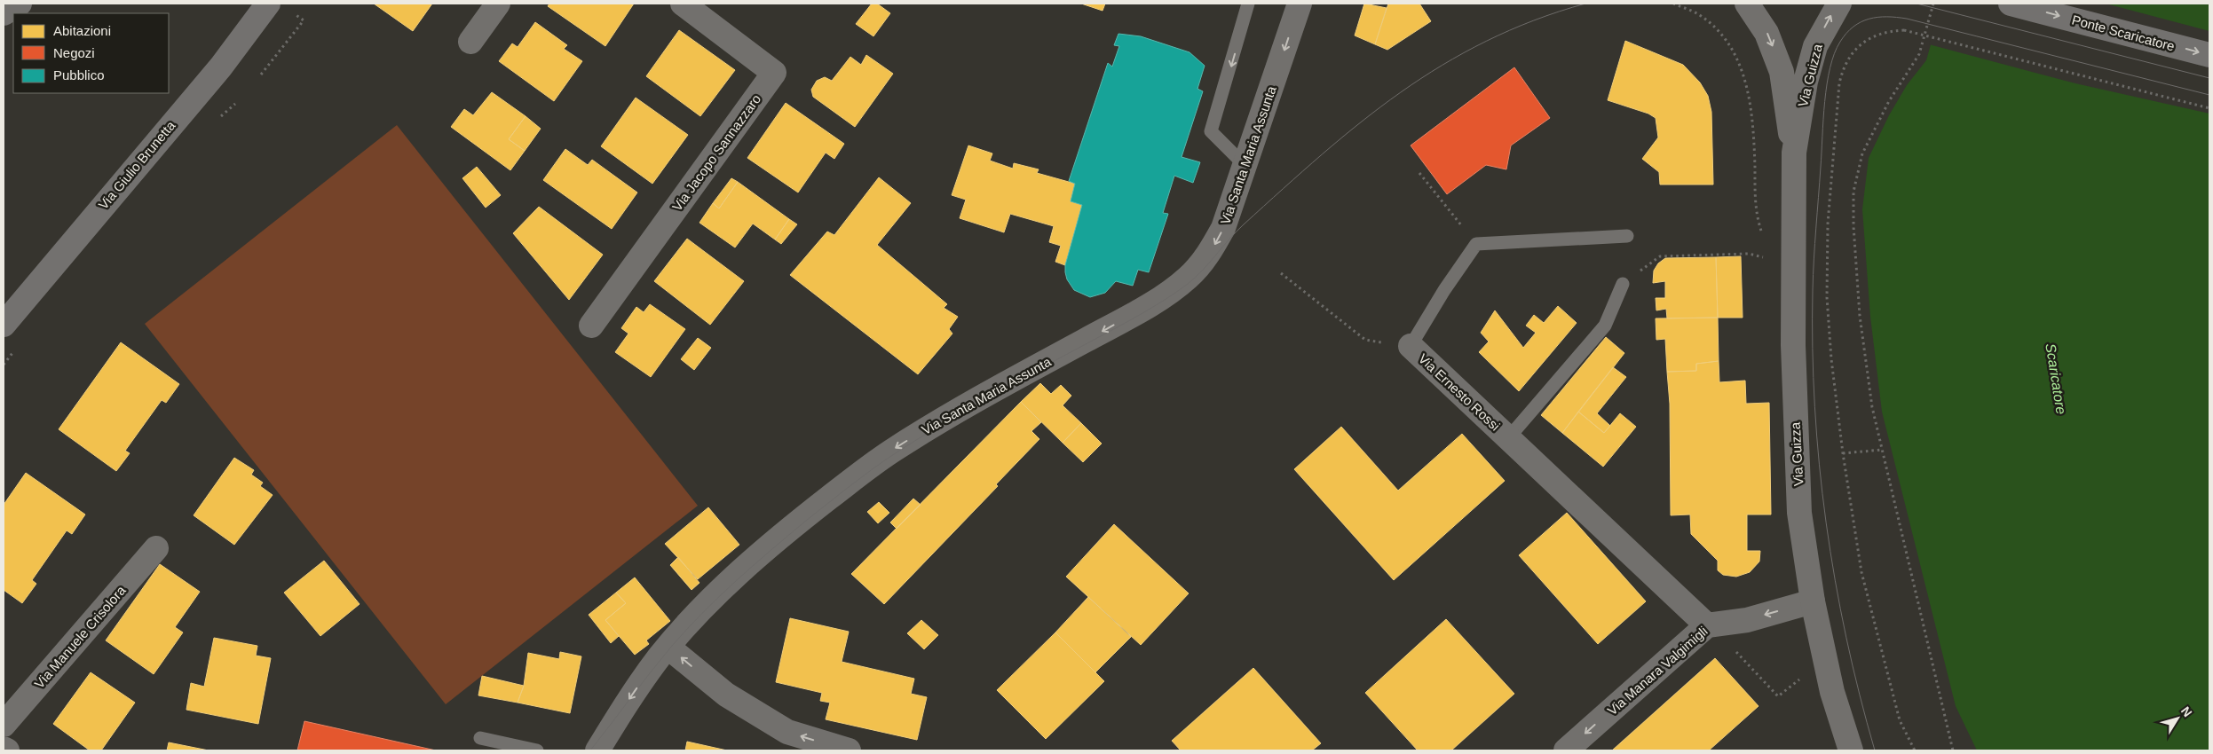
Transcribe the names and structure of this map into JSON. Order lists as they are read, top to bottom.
{
  "streets": {
    "main road": ["Ponte Scaricatore", "Via Giulio Brunetta"],
    "street": [
      "Via Guizza",
      "Via Jacopo Sannazzaro",
      "Via Santa Maria Assunta",
      "Via Ernesto Rossi",
      "Via Manuele Crisolora",
      "Via Manara Valgimigli"
    ]
  },
  "crossings": [
    ["Via Guizza", "Via Manara Valgimigli"],
    ["Via Ernesto Rossi", "Via Manara Valgimigli"]
  ],
  "one_way": ["Ponte Scaricatore", "Via Santa Maria Assunta", "Via Manara Valgimigli"],
  "water": ["Scaricatore"],
  "legend": ["Abitazioni", "Negozi", "Pubblico"],
  "north": "top right"
}
